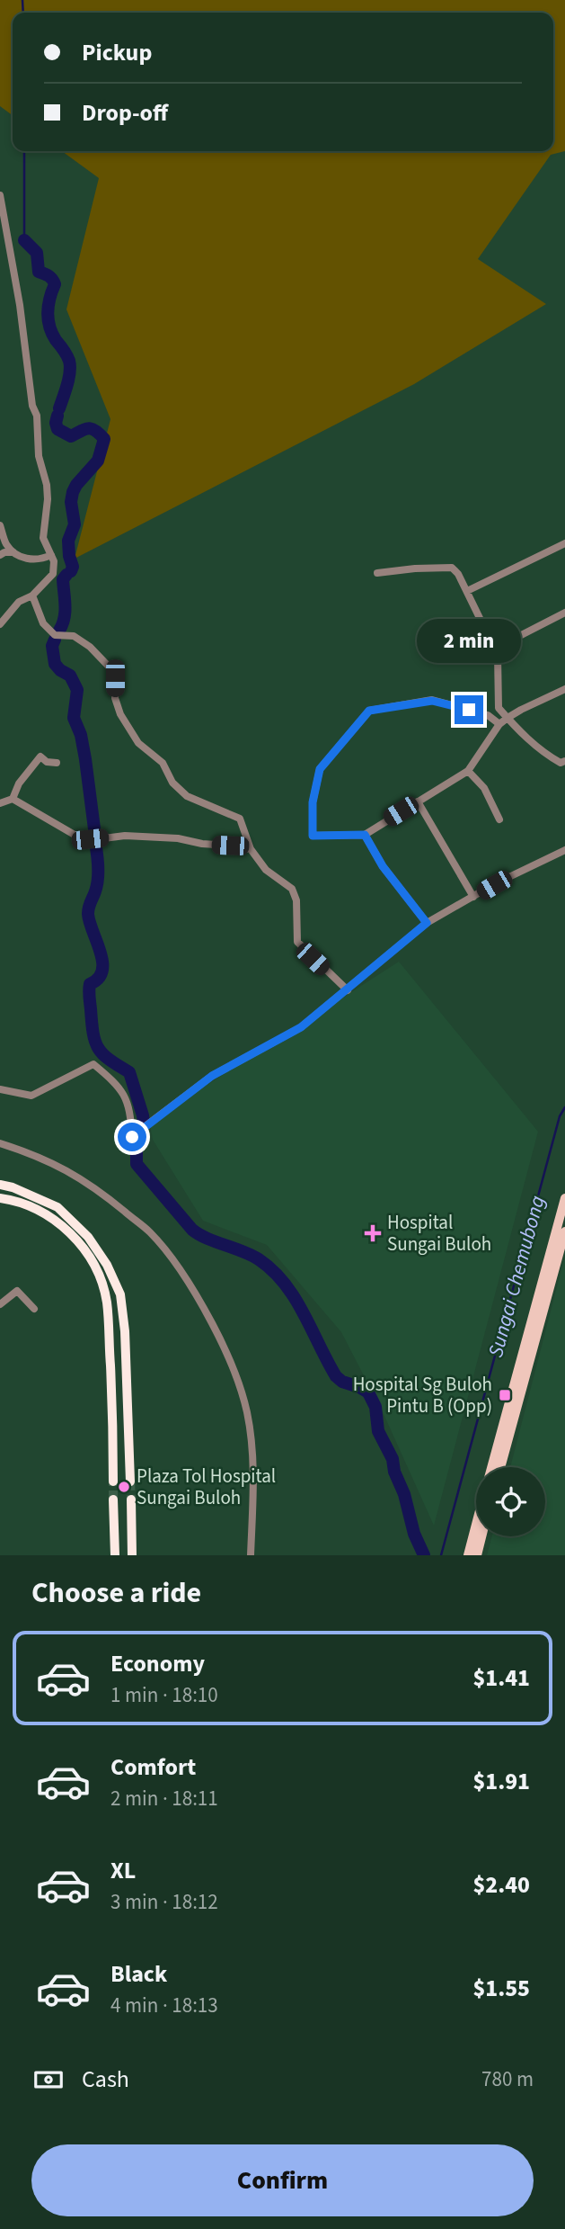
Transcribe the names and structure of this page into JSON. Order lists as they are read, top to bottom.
{
  "water": ["Sungai Chemubong"],
  "places": {
    "health": ["Hospital Sungai Buloh"],
    "transit": ["Hospital Sg Buloh Pintu B (Opp)"],
    "other": ["Plaza Tol Hospital Sungai Buloh"]
  },
  "page": {
    "banner": ["Pickup", "Drop-off"],
    "bubble": "2 min",
    "heading": "Choose a ride",
    "list": [
      {
        "name": "Economy",
        "note": "1 min · 18:10",
        "value": "$1.41"
      },
      {
        "name": "Comfort",
        "note": "2 min · 18:11",
        "value": "$1.91"
      },
      {
        "name": "XL",
        "note": "3 min · 18:12",
        "value": "$2.40"
      },
      {
        "name": "Black",
        "note": "4 min · 18:13",
        "value": "$1.55"
      }
    ],
    "pay": ["Cash", "780 m"],
    "buttons": "Confirm"
  }
}
